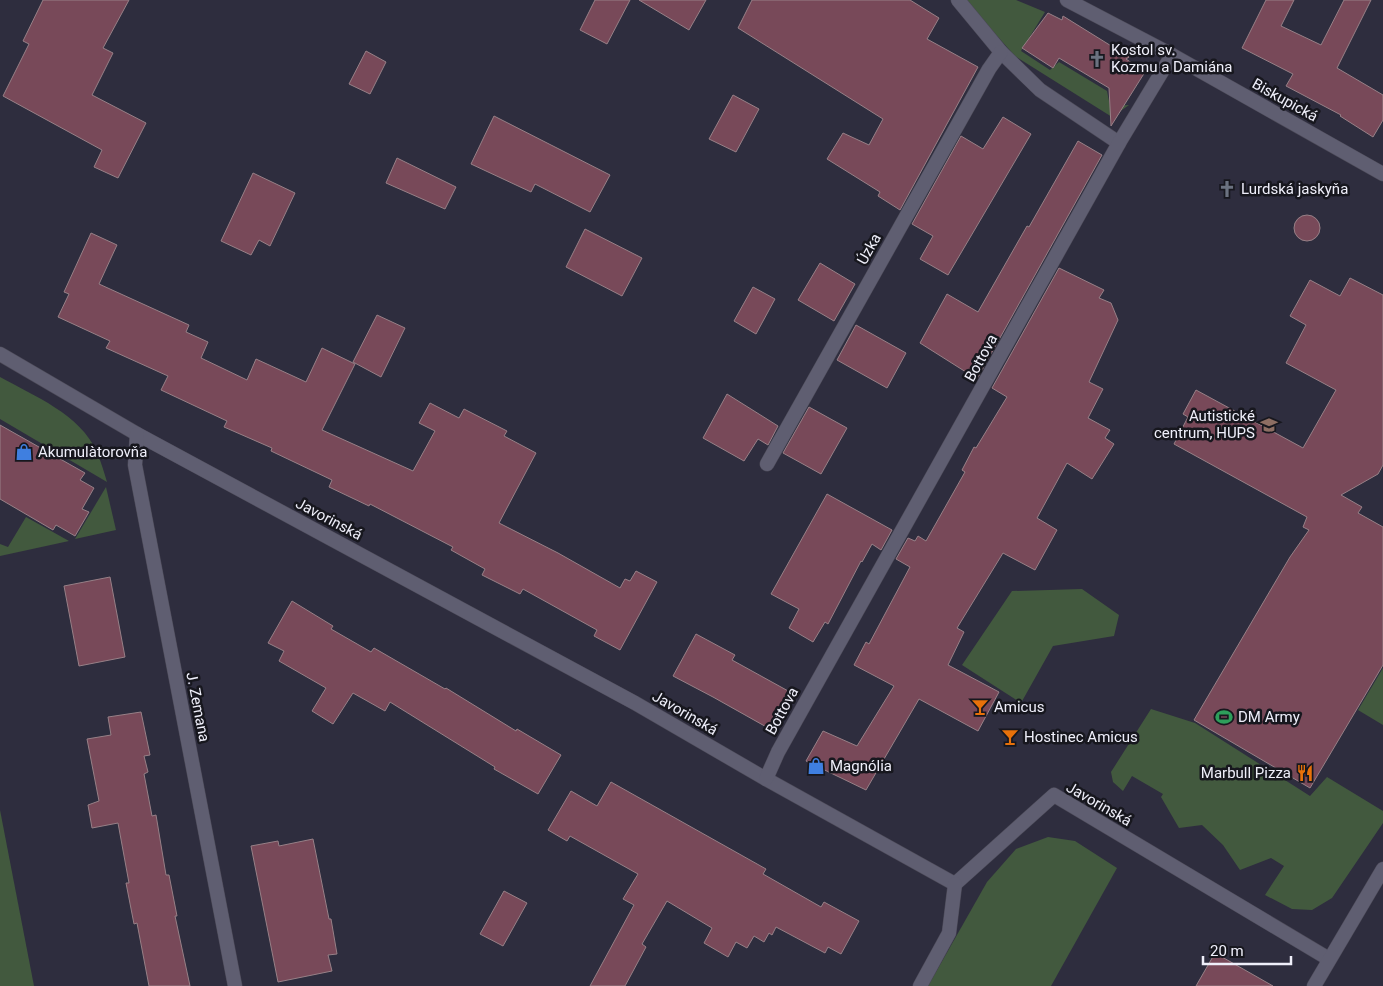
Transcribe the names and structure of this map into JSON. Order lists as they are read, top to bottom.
{
  "streets": {
    "street": [
      "Biskupická",
      "Úzka",
      "Bottova",
      "Javorinská",
      "J. Zemana"
    ]
  },
  "crossings": [
    ["Bottova", "Javorinská"],
    ["Javorinská", "J. Zemana"]
  ],
  "places": {
    "church": ["Kostol sv. Kozmu a Damiána", "Lurdská jaskyňa"],
    "school or university": ["Autistické centrum, HUPS"],
    "shop": ["Akumulàtorovňa", "Magnólia"],
    "bar": ["Amicus", "Hostinec Amicus"],
    "sports": ["DM Army"],
    "restaurant": ["Marbull Pizza"]
  },
  "scale_bar": "20 m"
}
